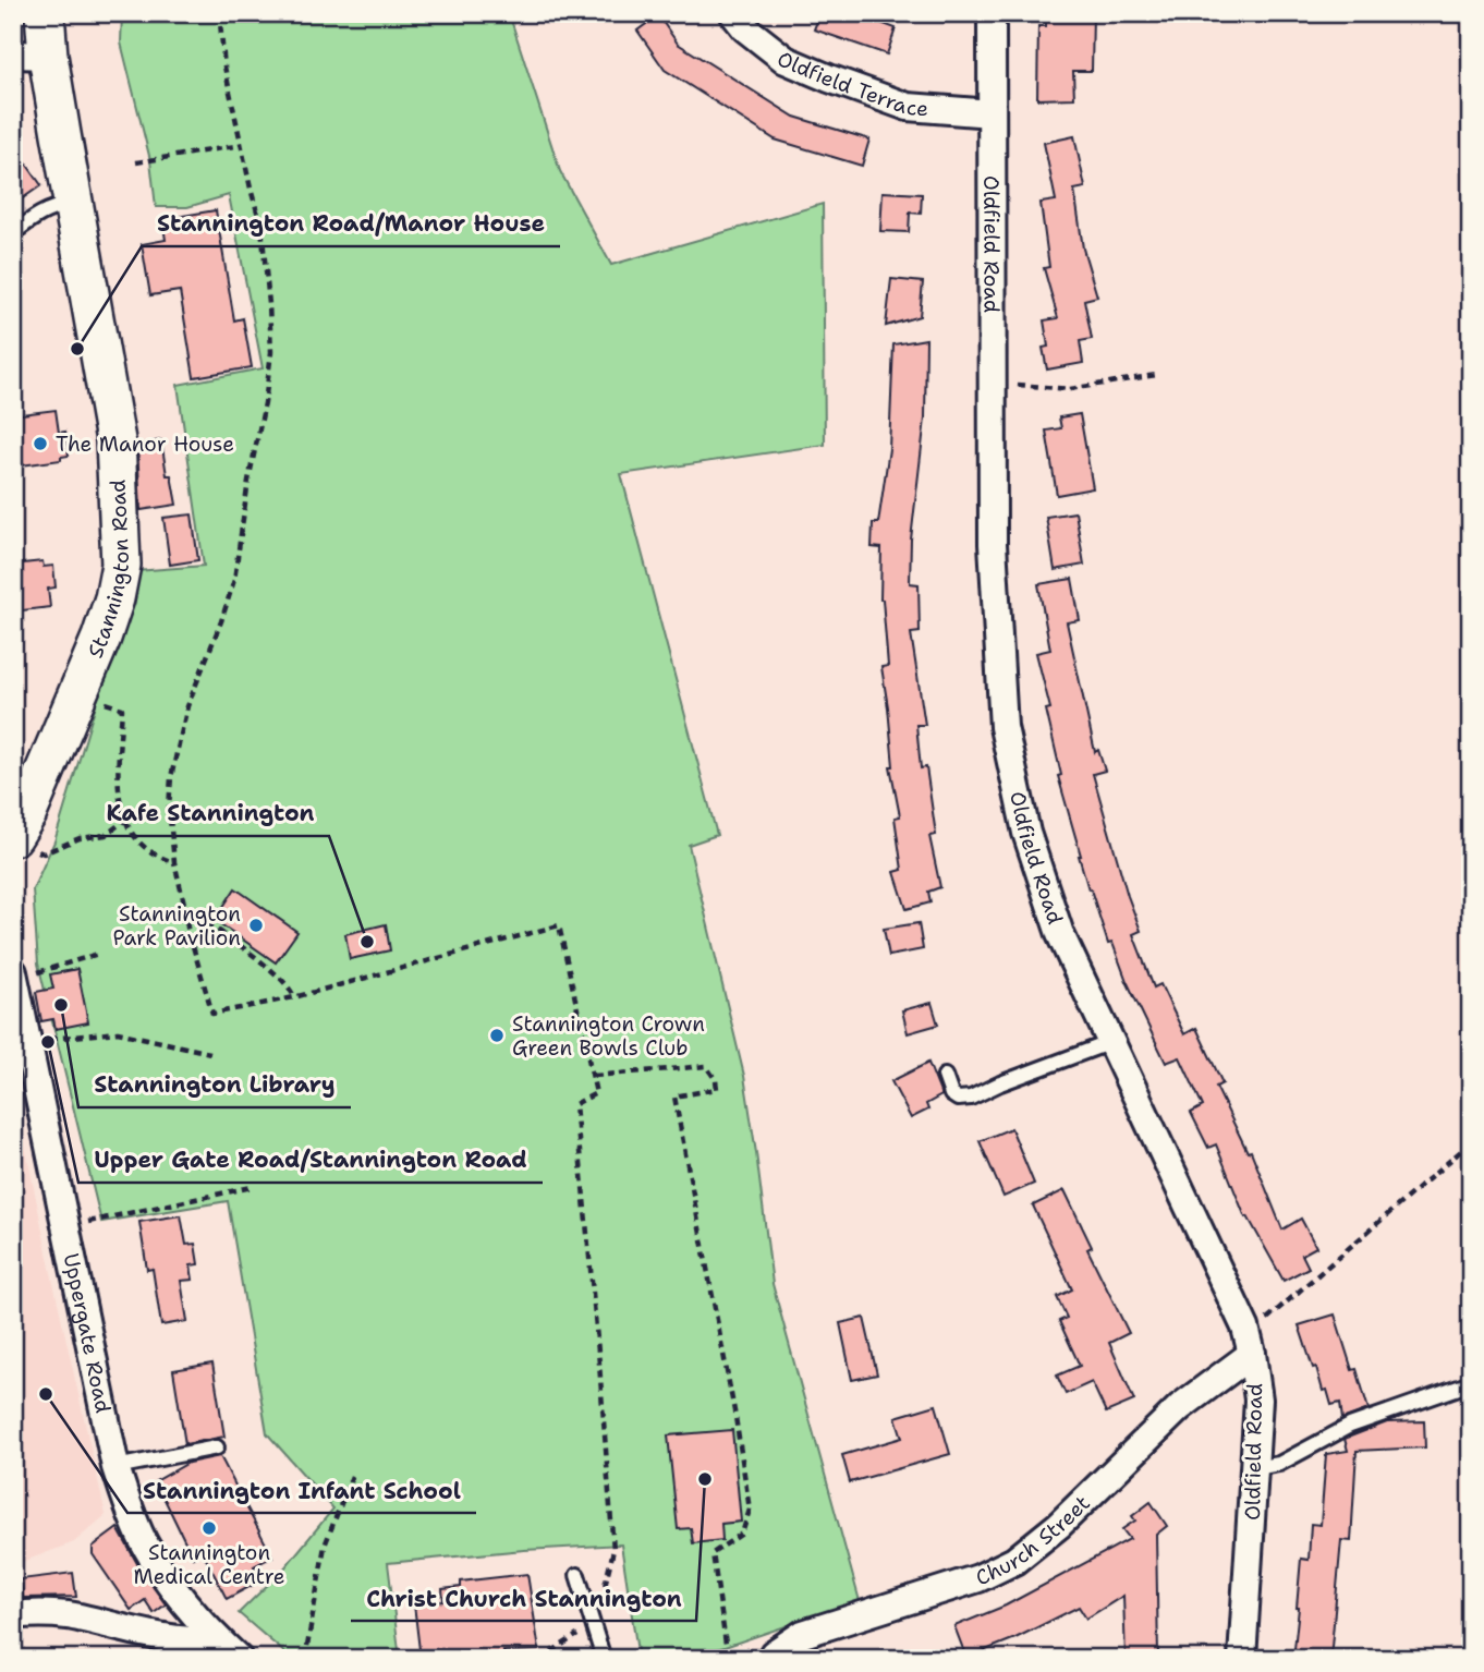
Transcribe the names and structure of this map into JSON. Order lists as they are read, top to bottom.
{
  "streets": {
    "main road": ["Stannington Road"],
    "street": [
      "Oldfield Terrace",
      "Oldfield Road",
      "Uppergate Road",
      "Church Street"
    ]
  },
  "crossings": [
    ["Oldfield Terrace", "Oldfield Road"],
    ["Oldfield Road", "Church Street"]
  ],
  "places": [
    "Stannington Road/Manor House",
    "The Manor House",
    "Stannington Park Pavilion",
    "Kafe Stannington",
    "Stannington Library",
    "Stannington Crown Green Bowls Club",
    "Upper Gate Road/Stannington Road",
    "Stannington Infant School",
    "Christ Church Stannington",
    "Stannington Medical Centre"
  ]
}
